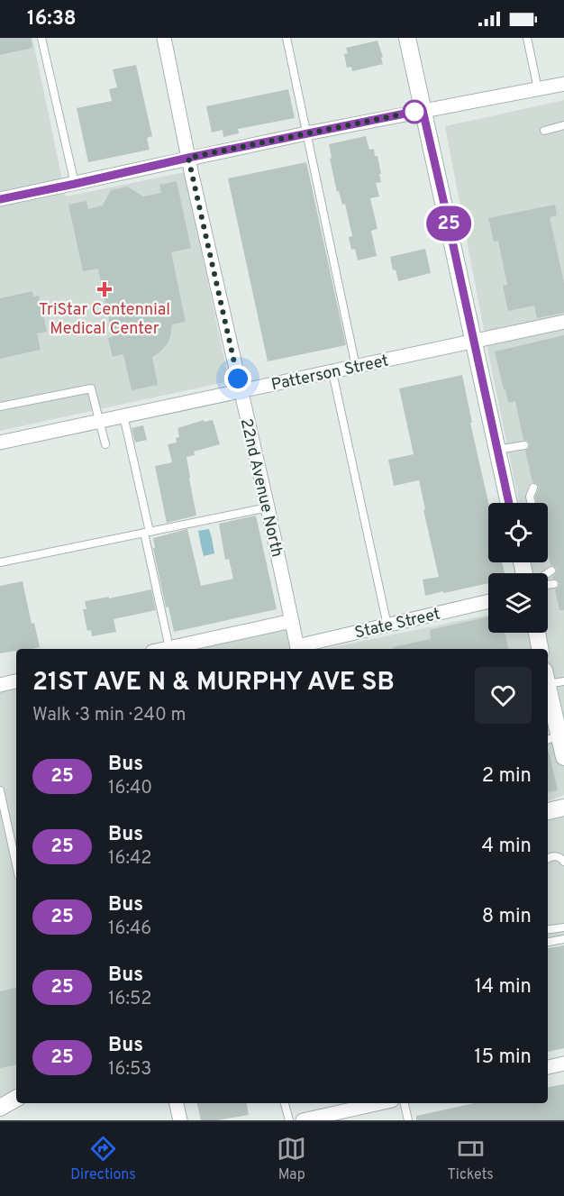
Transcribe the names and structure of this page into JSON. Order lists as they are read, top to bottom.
{
  "streets": {
    "street": ["Patterson Street", "22nd Avenue North", "State Street"]
  },
  "crossings": [
    ["Patterson Street", "22nd Avenue North"],
    ["22nd Avenue North", "State Street"]
  ],
  "places": {
    "health": ["TriStar Centennial Medical Center"]
  },
  "lines": ["bus line 25"],
  "page": {
    "status": "16:38",
    "on_map": "25",
    "heading": ["21ST AVE N & MURPHY AVE SB", "Walk · 3 min · 240 m"],
    "list": [
      {
        "mark": "25",
        "name": "Bus",
        "note": "16:40",
        "value": "2 min"
      },
      {
        "mark": "25",
        "name": "Bus",
        "note": "16:42",
        "value": "4 min"
      },
      {
        "mark": "25",
        "name": "Bus",
        "note": "16:46",
        "value": "8 min"
      },
      {
        "mark": "25",
        "name": "Bus",
        "note": "16:52",
        "value": "14 min"
      },
      {
        "mark": "25",
        "name": "Bus",
        "note": "16:53",
        "value": "15 min"
      }
    ],
    "tabs": ["Directions", "Map", "Tickets"]
  }
}
